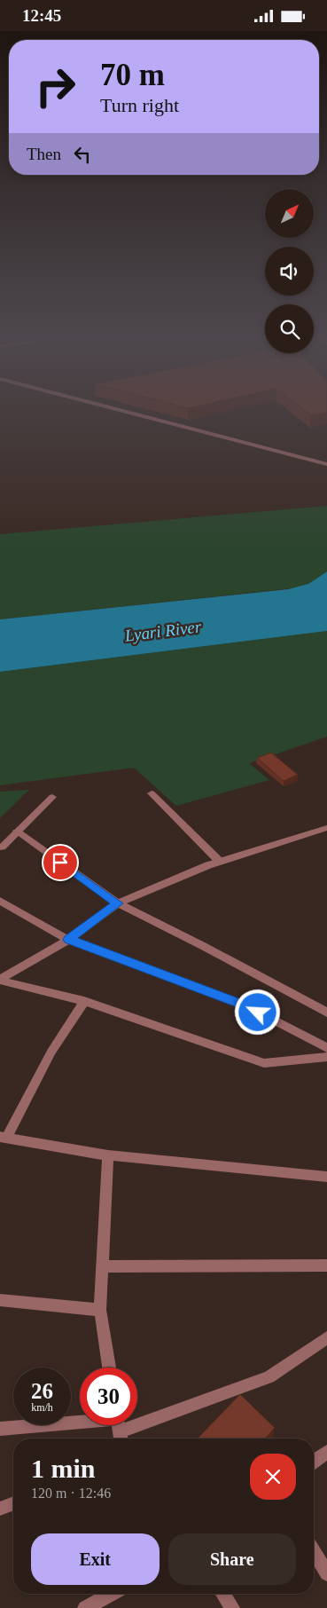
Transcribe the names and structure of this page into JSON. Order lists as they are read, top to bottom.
{
  "water": ["Lyari River"],
  "north": "top right",
  "page": {
    "status": "12:45",
    "turn": ["70 m", "Turn right"],
    "then": "Then",
    "speed": "26 km/h",
    "limit": "30",
    "heading": ["1 min", "120 m · 12:46"],
    "buttons": ["Exit", "Share"]
  }
}
